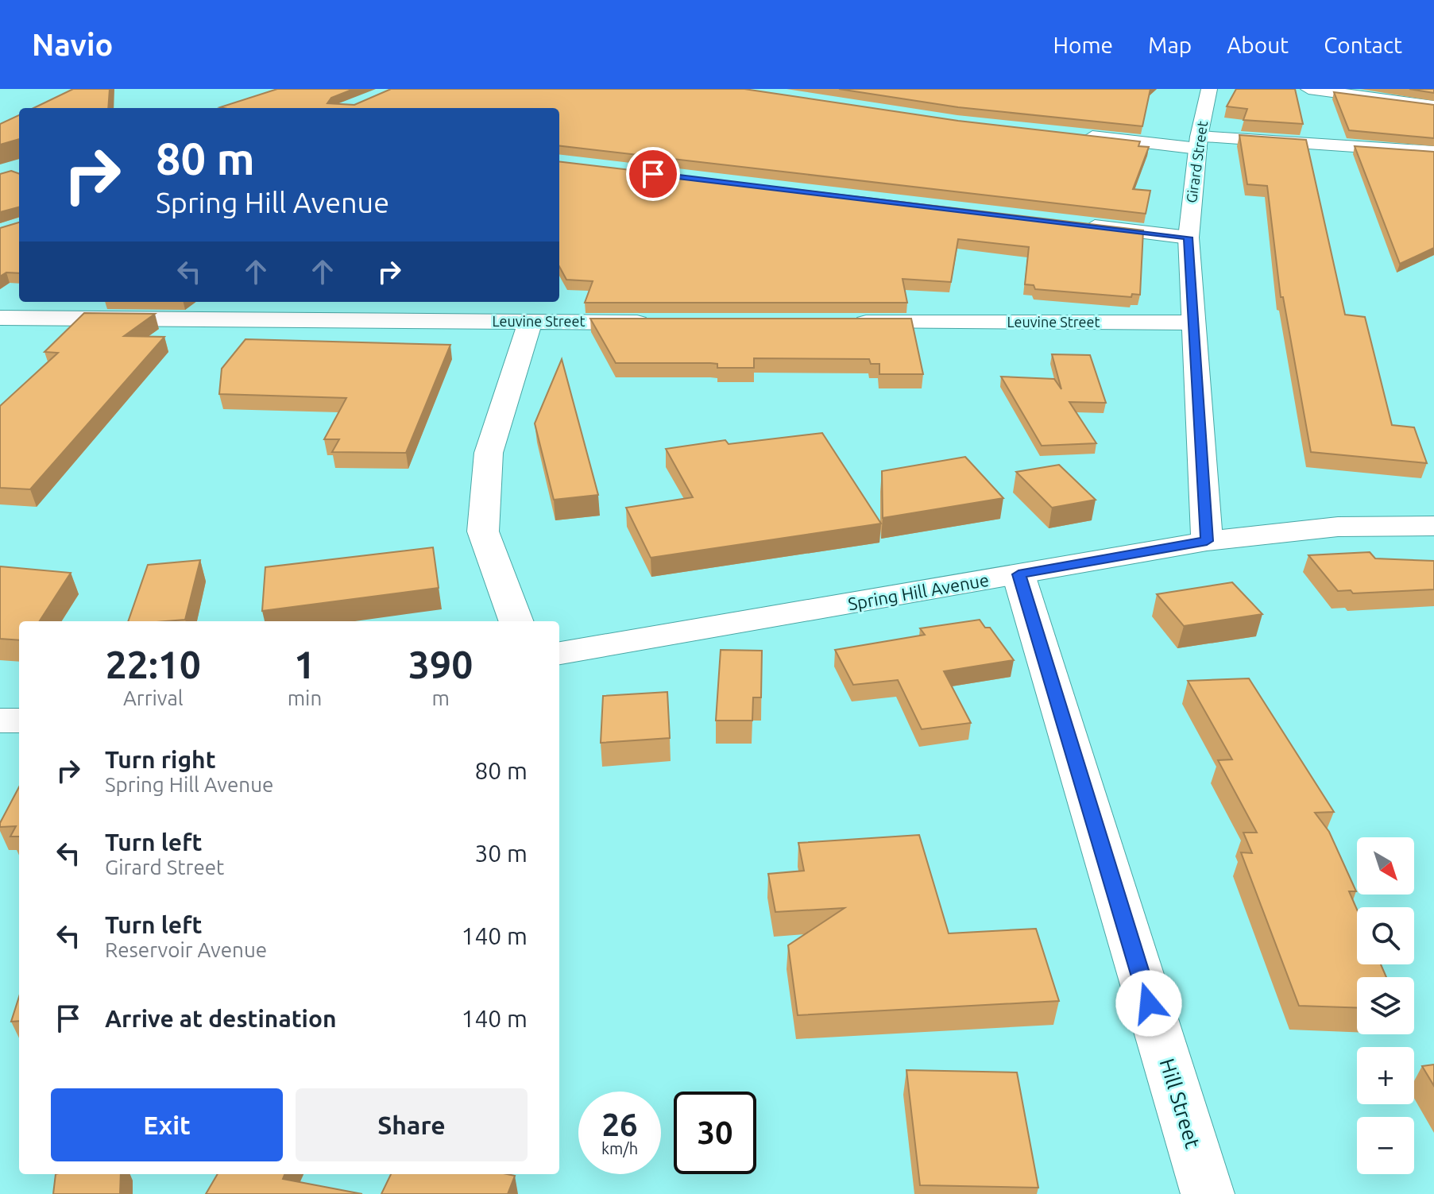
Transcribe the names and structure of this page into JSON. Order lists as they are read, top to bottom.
{
  "streets": {
    "street": [
      "Girard Street",
      "Leuvine Street",
      "Spring Hill Avenue",
      "Hill Street"
    ]
  },
  "crossings": [
    ["Girard Street", "Leuvine Street"],
    ["Girard Street", "Spring Hill Avenue"],
    ["Spring Hill Avenue", "Hill Street"]
  ],
  "north": "bottom right",
  "page": {
    "header": "Navio",
    "nav": [
      "Home",
      "Map",
      "About",
      "Contact"
    ],
    "turn": ["80 m", "Spring Hill Avenue"],
    "eta": [
      "22:10",
      "Arrival",
      "1",
      "min",
      "390",
      "m"
    ],
    "list": [
      {
        "name": "Turn right",
        "note": "Spring Hill Avenue",
        "value": "80 m"
      },
      {
        "name": "Turn left",
        "note": "Girard Street",
        "value": "30 m"
      },
      {
        "name": "Turn left",
        "note": "Reservoir Avenue",
        "value": "140 m"
      },
      {
        "name": "Arrive at destination",
        "value": "140 m"
      }
    ],
    "map_buttons": ["+", "−"],
    "buttons": ["Exit", "Share"],
    "speed": "26 km/h",
    "limit": "30"
  }
}
